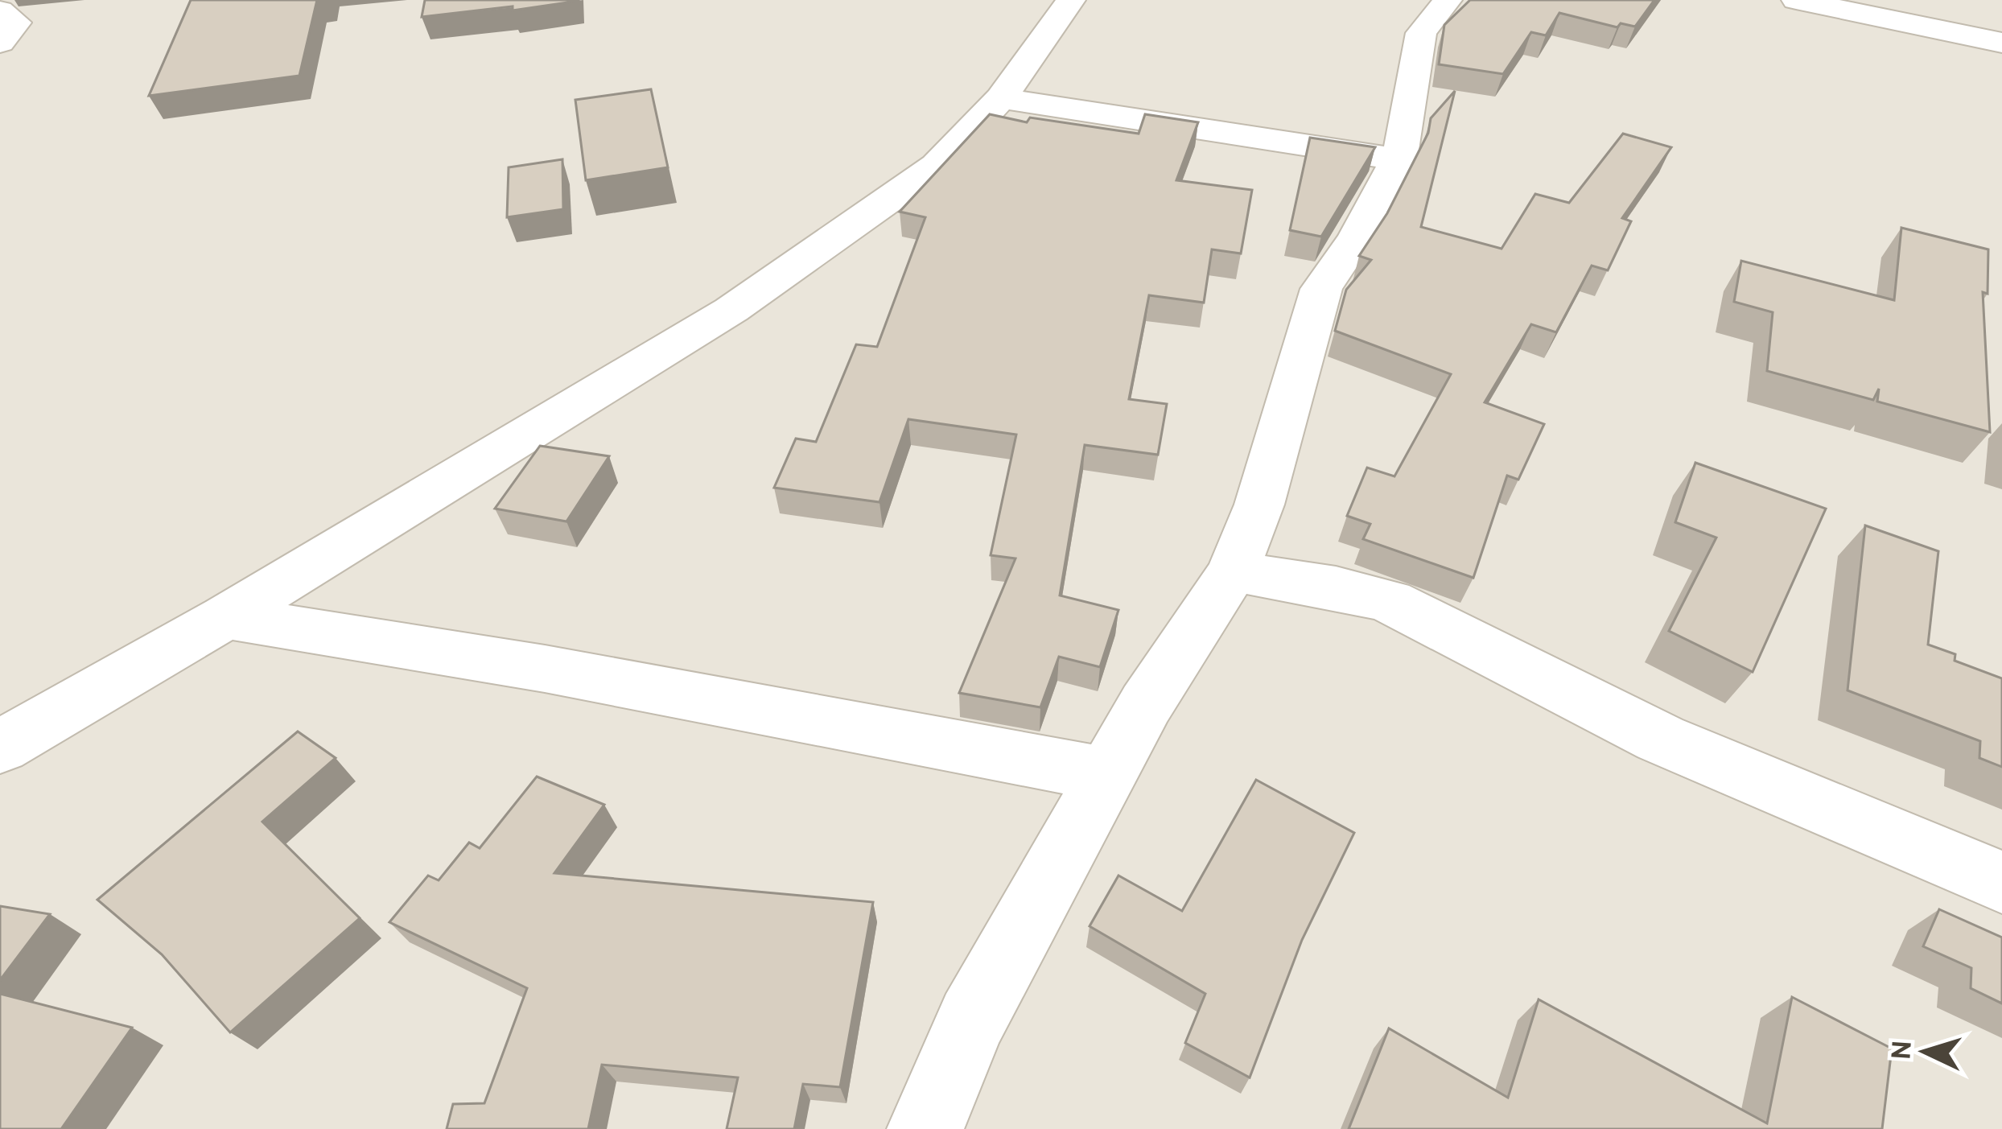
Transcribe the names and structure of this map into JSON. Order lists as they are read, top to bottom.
{
  "north": "left"
}
